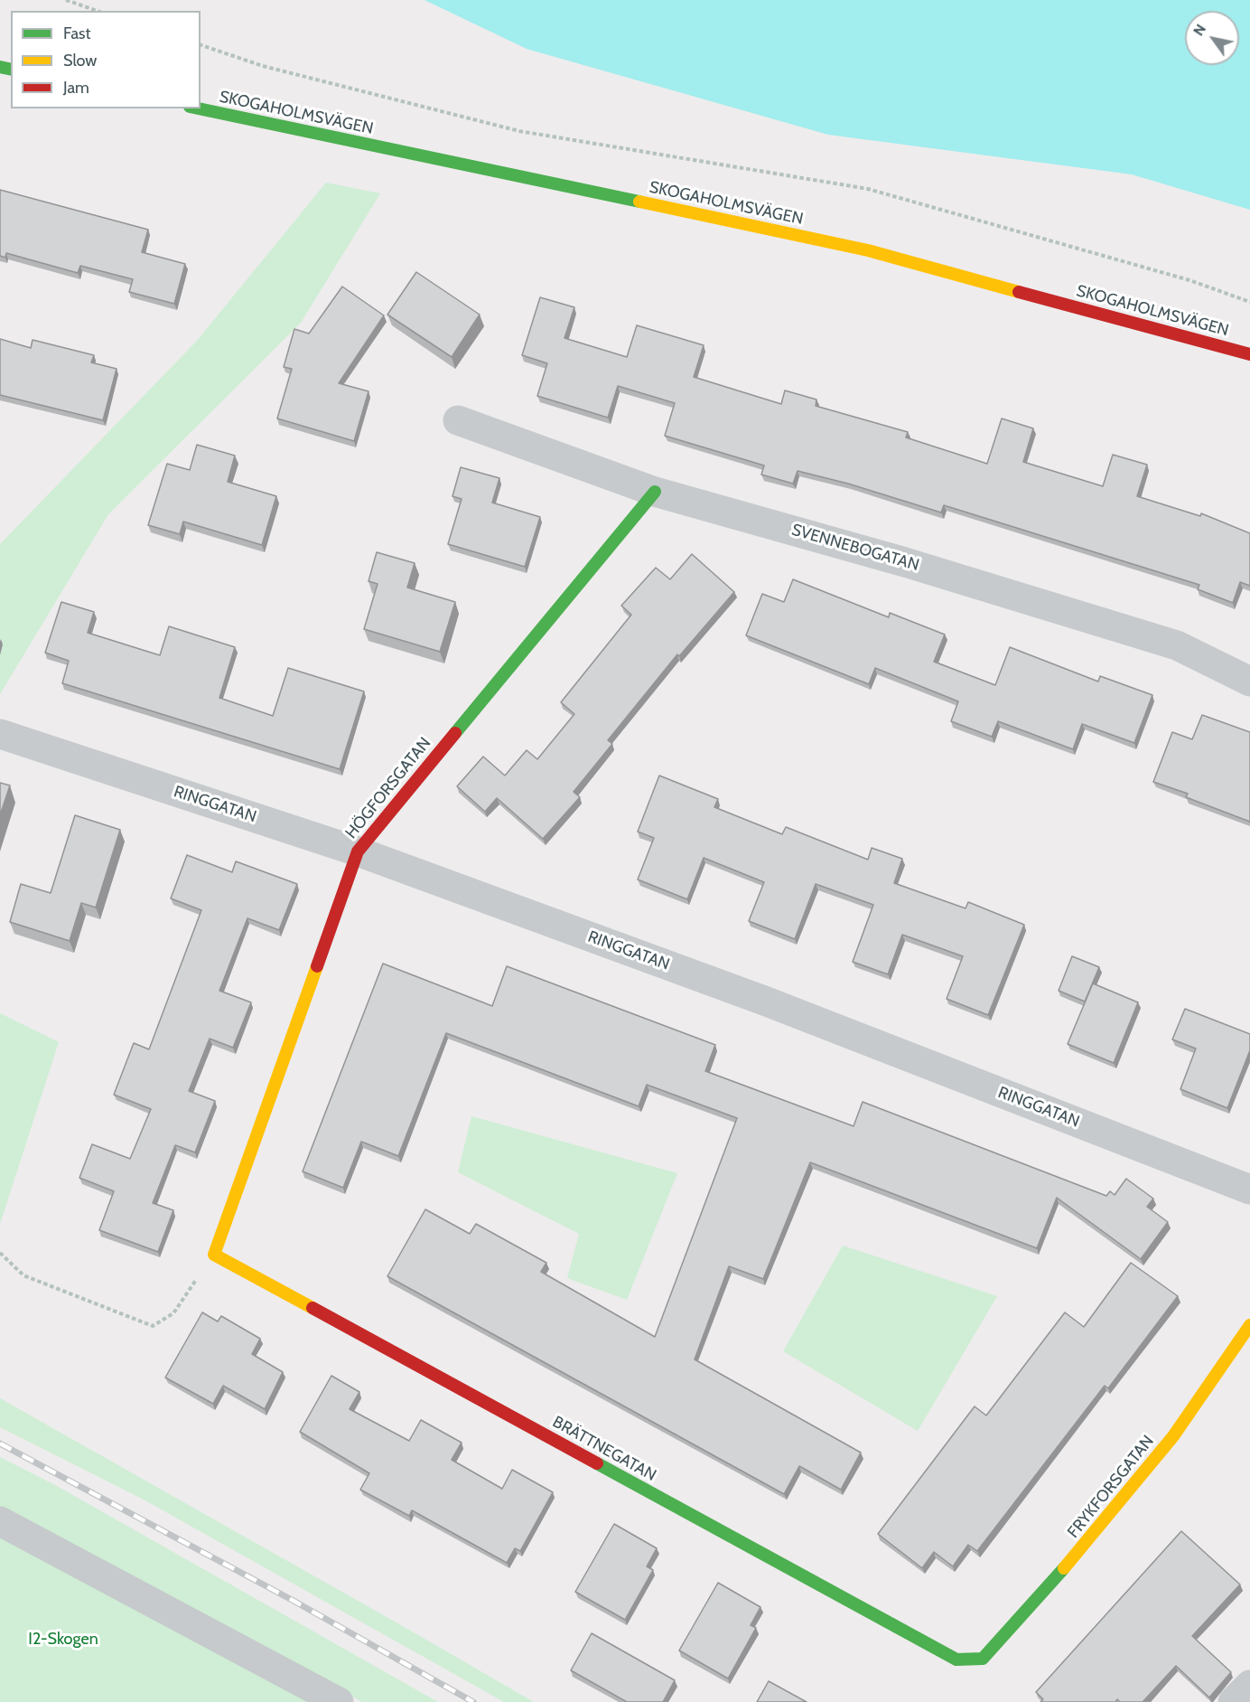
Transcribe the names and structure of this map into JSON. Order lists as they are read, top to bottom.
{
  "streets": {
    "street": [
      "SKOGAHOLMSVÄGEN",
      "SVENNEBOGATAN",
      "HÖGFORSGATAN",
      "RINGGATAN",
      "BRÄTTNEGATAN",
      "FRYKFORSGATAN"
    ]
  },
  "crossings": [
    ["SVENNEBOGATAN", "HÖGFORSGATAN"],
    ["HÖGFORSGATAN", "RINGGATAN"],
    ["HÖGFORSGATAN", "BRÄTTNEGATAN"],
    ["BRÄTTNEGATAN", "FRYKFORSGATAN"]
  ],
  "parks": ["I2-Skogen"],
  "legend": ["Fast", "Slow", "Jam"],
  "north": "top left"
}
